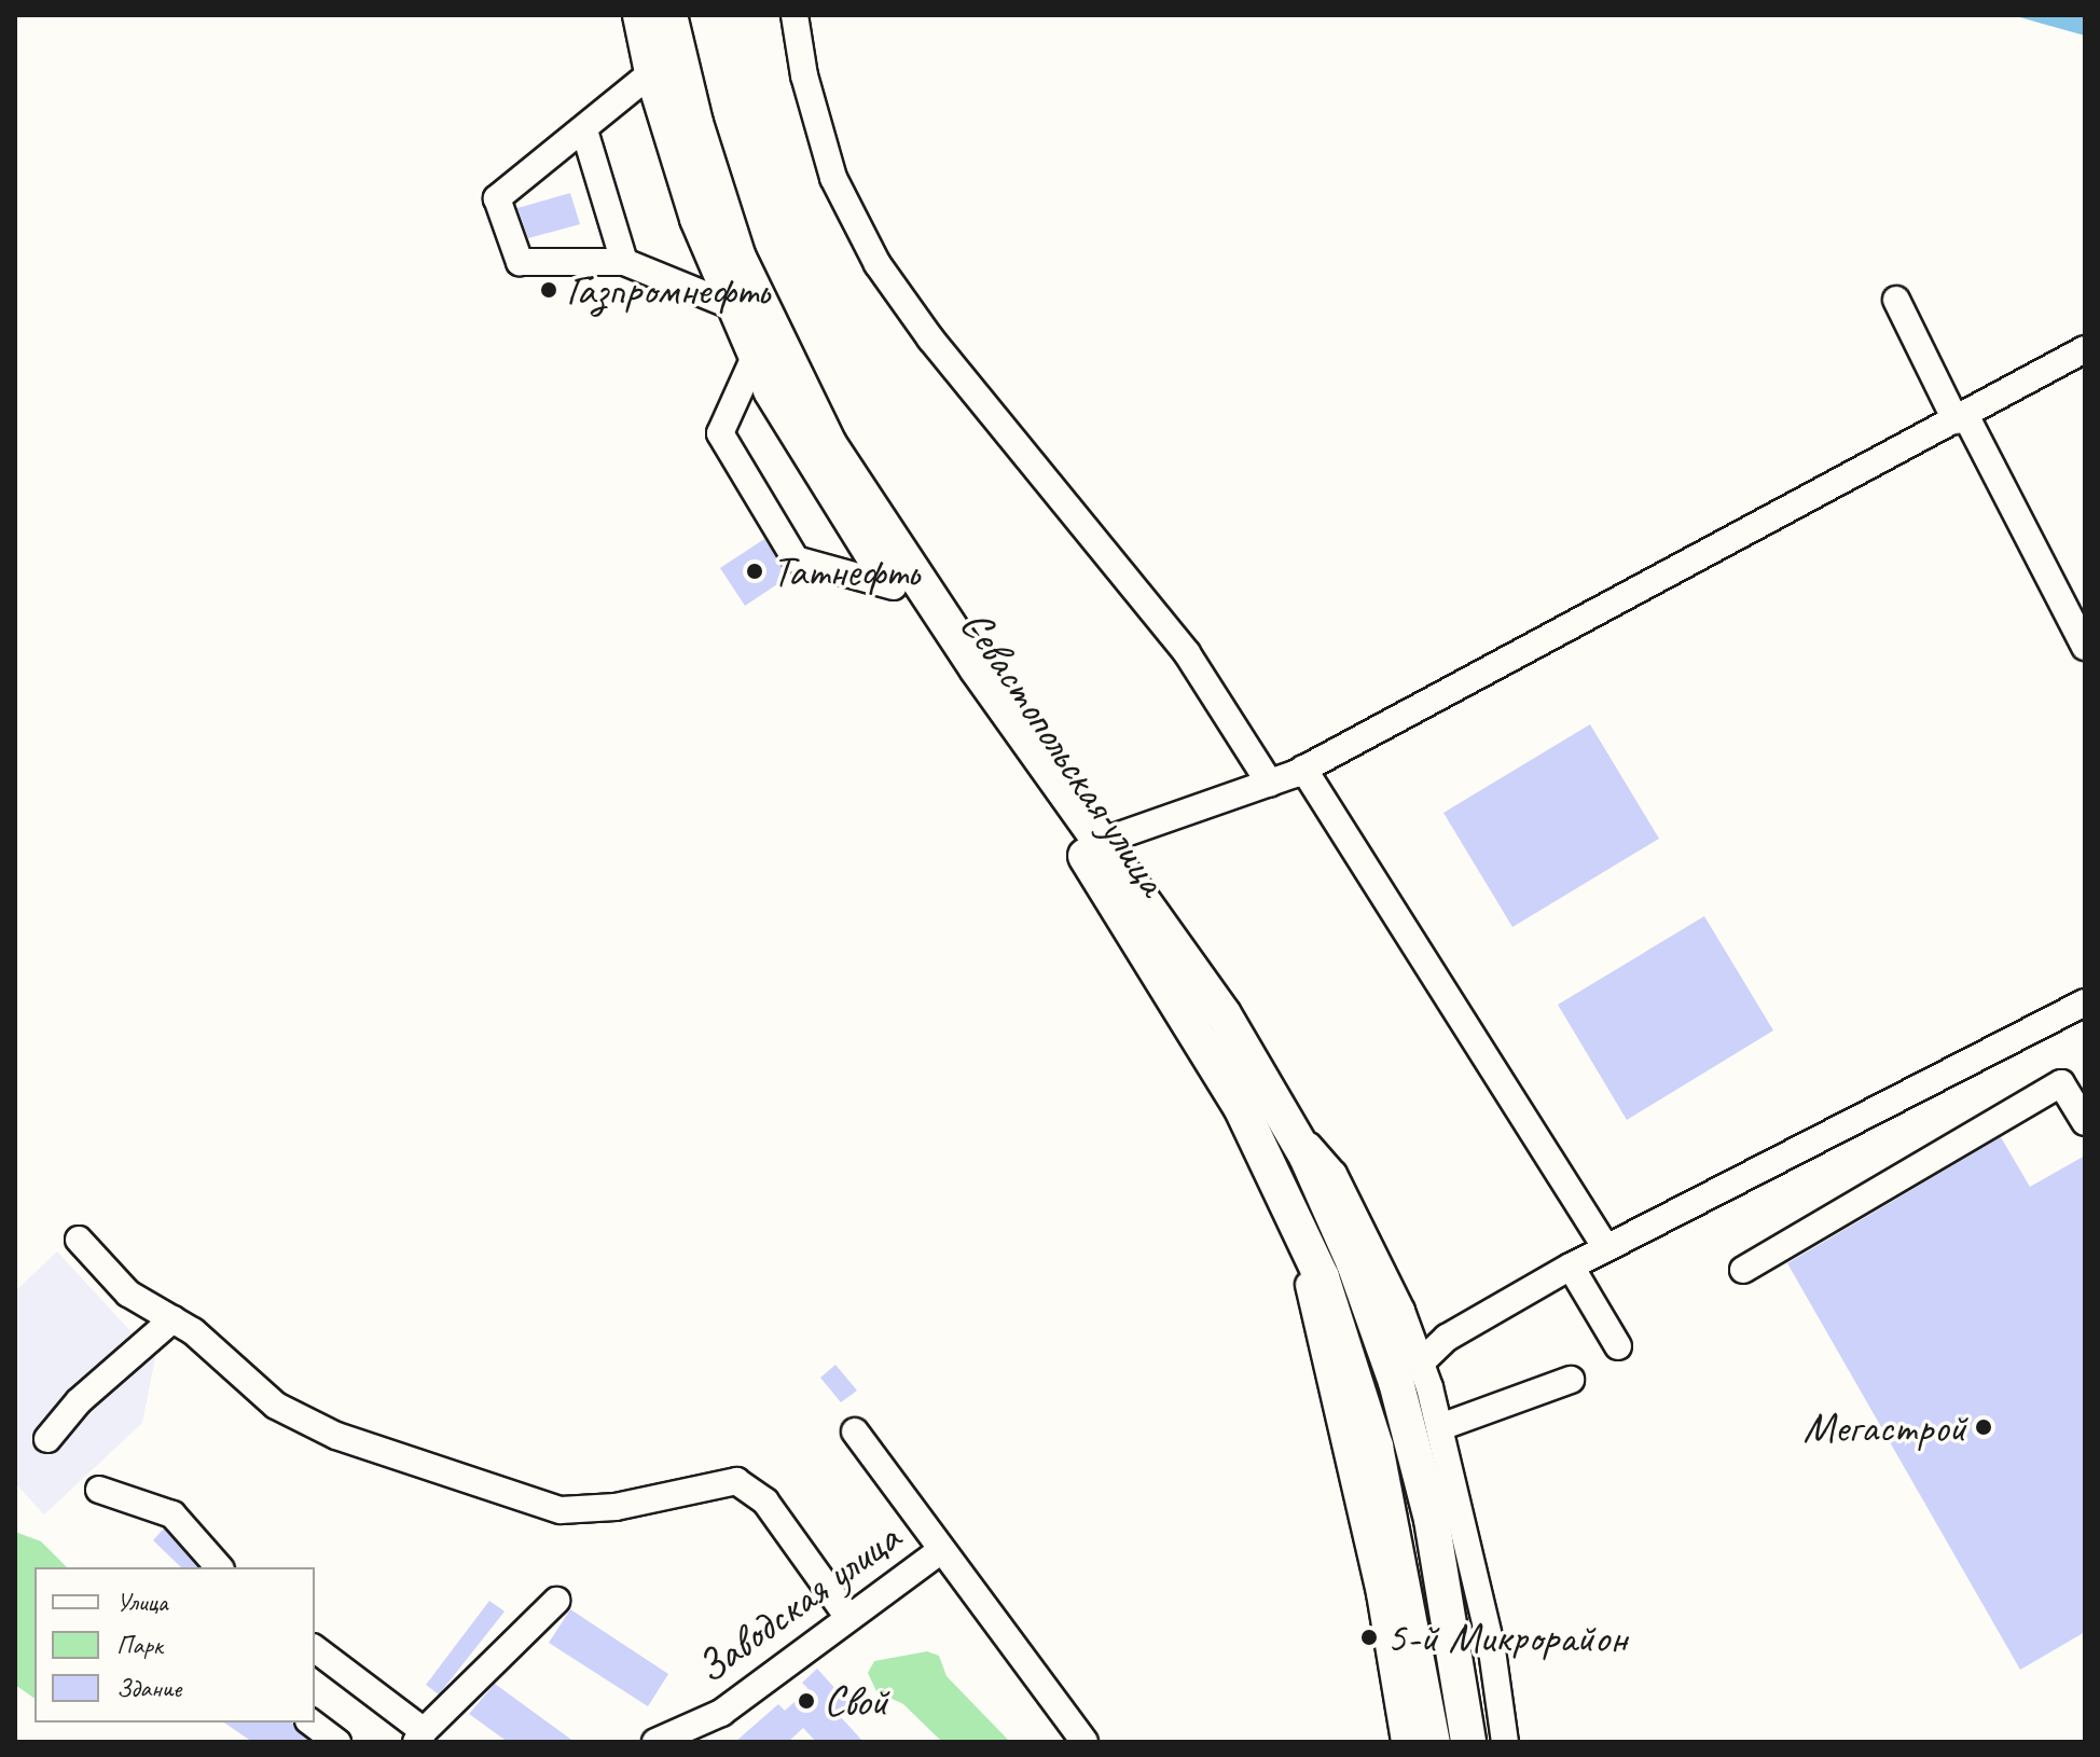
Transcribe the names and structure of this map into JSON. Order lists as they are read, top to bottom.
{
  "streets": {
    "main road": ["Севастопольская улица"],
    "street": ["Заводская улица"]
  },
  "places": [
    "Газпромнефть",
    "Татнефть",
    "Мегастрой",
    "5-й Микрорайон",
    "Свой"
  ],
  "legend": ["Улица", "Парк", "Здание"]
}
